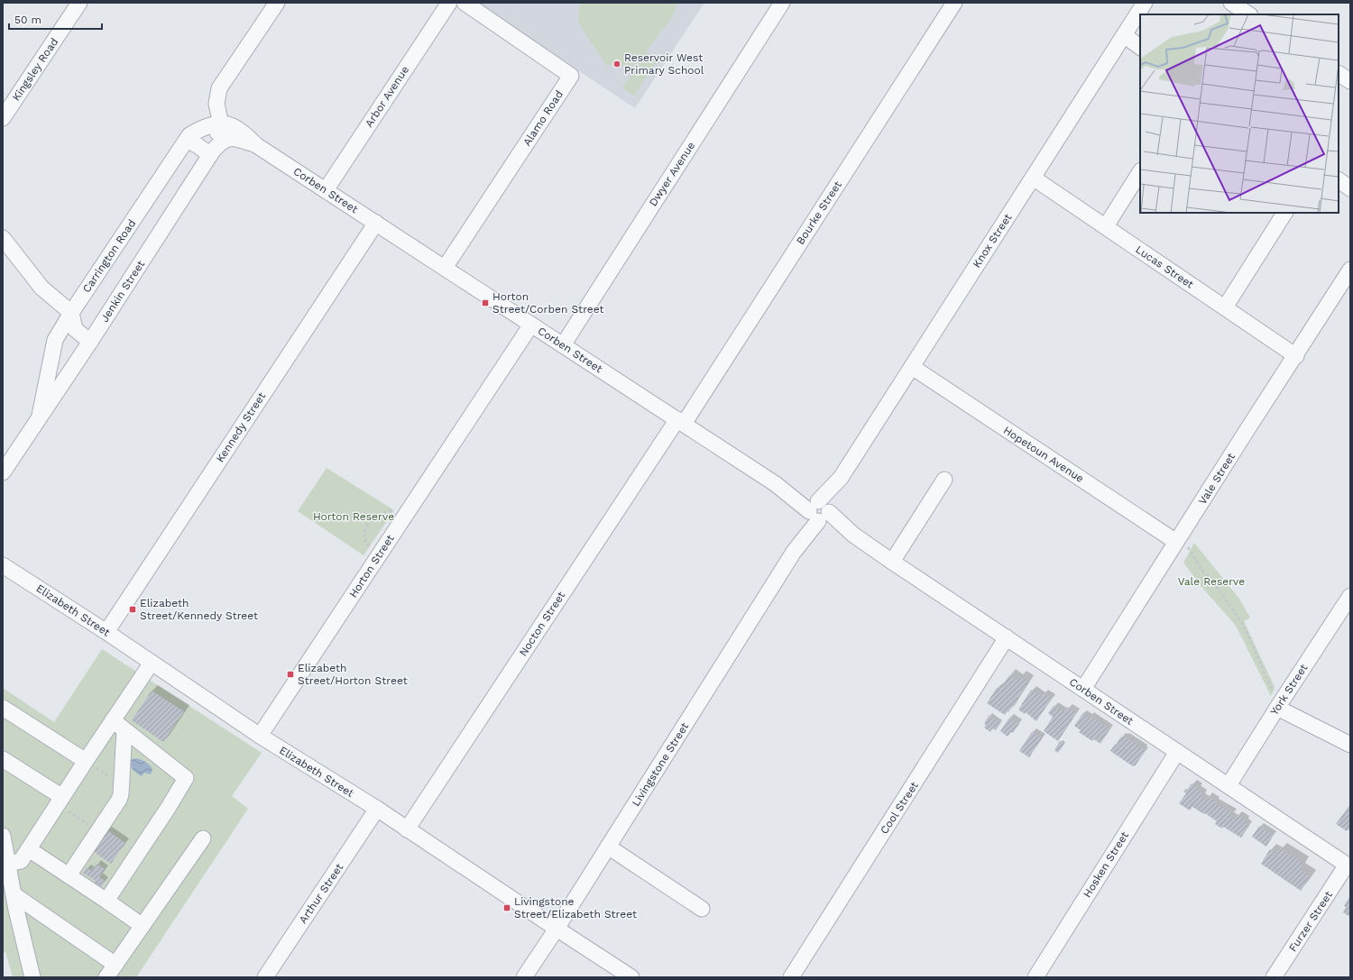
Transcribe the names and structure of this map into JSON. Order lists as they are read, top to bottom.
{
  "streets": {
    "street": [
      "Kingsley Road",
      "Arbor Avenue",
      "Alamo Road",
      "Dwyer Avenue",
      "Corben Street",
      "Bourke Street",
      "Knox Street",
      "Carrington Road",
      "Lucas Street",
      "Jenkin Street",
      "Kennedy Street",
      "Hopetoun Avenue",
      "Vale Street",
      "Horton Street",
      "Elizabeth Street",
      "Nocton Street",
      "York Street",
      "Livingstone Street",
      "Cool Street",
      "Hosken Street",
      "Arthur Street",
      "Furzer Street"
    ]
  },
  "crossings": [
    ["Arbor Avenue", "Corben Street"],
    ["Alamo Road", "Corben Street"],
    ["Dwyer Avenue", "Corben Street"],
    ["Corben Street", "Bourke Street"],
    ["Corben Street", "Knox Street"],
    ["Corben Street", "Carrington Road"],
    ["Corben Street", "Jenkin Street"],
    ["Corben Street", "Kennedy Street"],
    ["Corben Street", "Vale Street"],
    ["Corben Street", "Horton Street"],
    ["Corben Street", "Nocton Street"],
    ["Corben Street", "York Street"],
    ["Corben Street", "Livingstone Street"],
    ["Corben Street", "Cool Street"],
    ["Corben Street", "Hosken Street"],
    ["Corben Street", "Furzer Street"],
    ["Bourke Street", "Nocton Street"],
    ["Knox Street", "Lucas Street"],
    ["Knox Street", "Hopetoun Avenue"],
    ["Knox Street", "Livingstone Street"],
    ["Carrington Road", "Jenkin Street"],
    ["Lucas Street", "Vale Street"],
    ["Kennedy Street", "Elizabeth Street"],
    ["Hopetoun Avenue", "Vale Street"],
    ["Horton Street", "Elizabeth Street"],
    ["Elizabeth Street", "Nocton Street"],
    ["Elizabeth Street", "Livingstone Street"],
    ["Elizabeth Street", "Arthur Street"]
  ],
  "parks": ["Horton Reserve", "Vale Reserve"],
  "places": {
    "other": ["Reservoir West Primary School"],
    "transit": [
      "Horton Street/Corben Street",
      "Elizabeth Street/Kennedy Street",
      "Elizabeth Street/Horton Street",
      "Livingstone Street/Elizabeth Street"
    ]
  },
  "scale_bar": "50 m"
}
